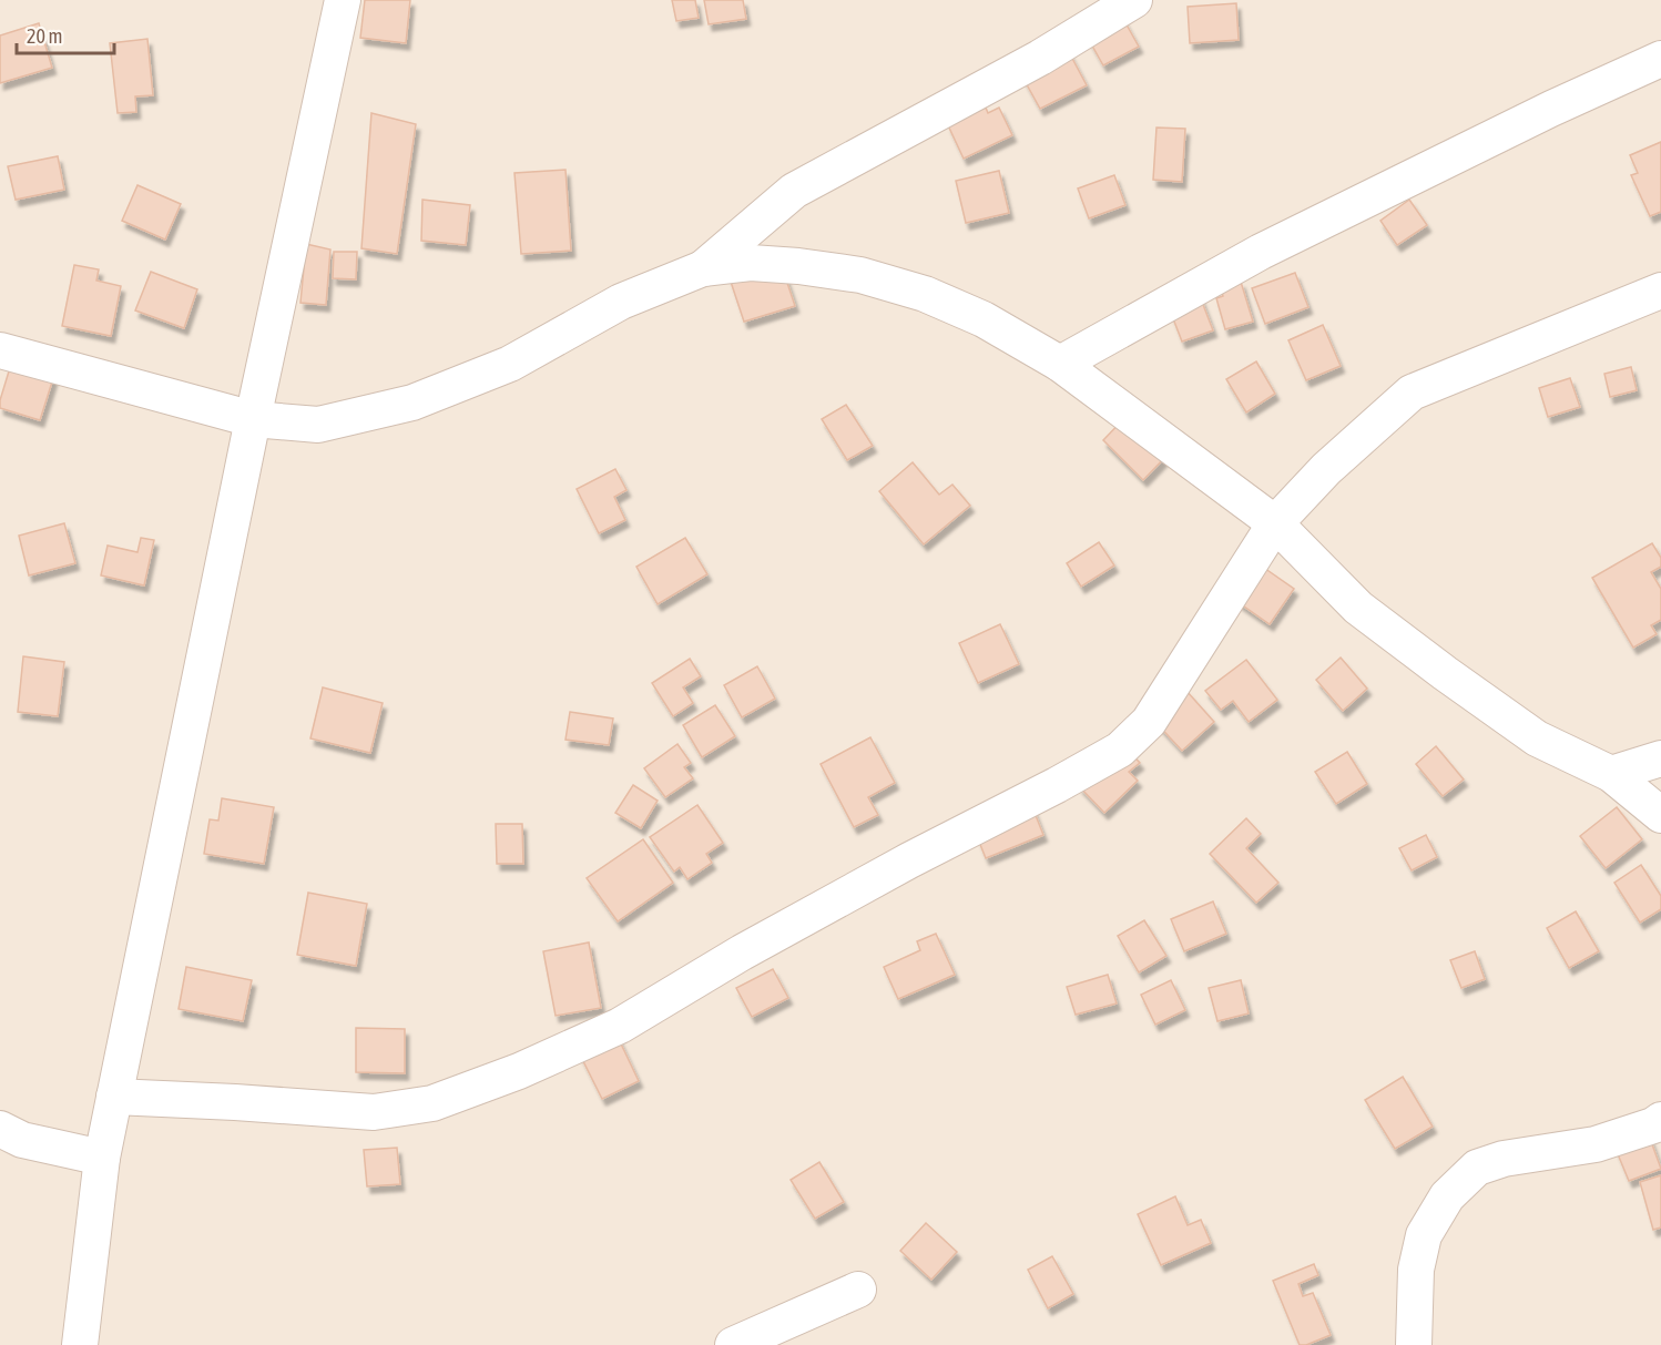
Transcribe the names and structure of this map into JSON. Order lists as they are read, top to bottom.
{
  "scale_bar": "20 m"
}
